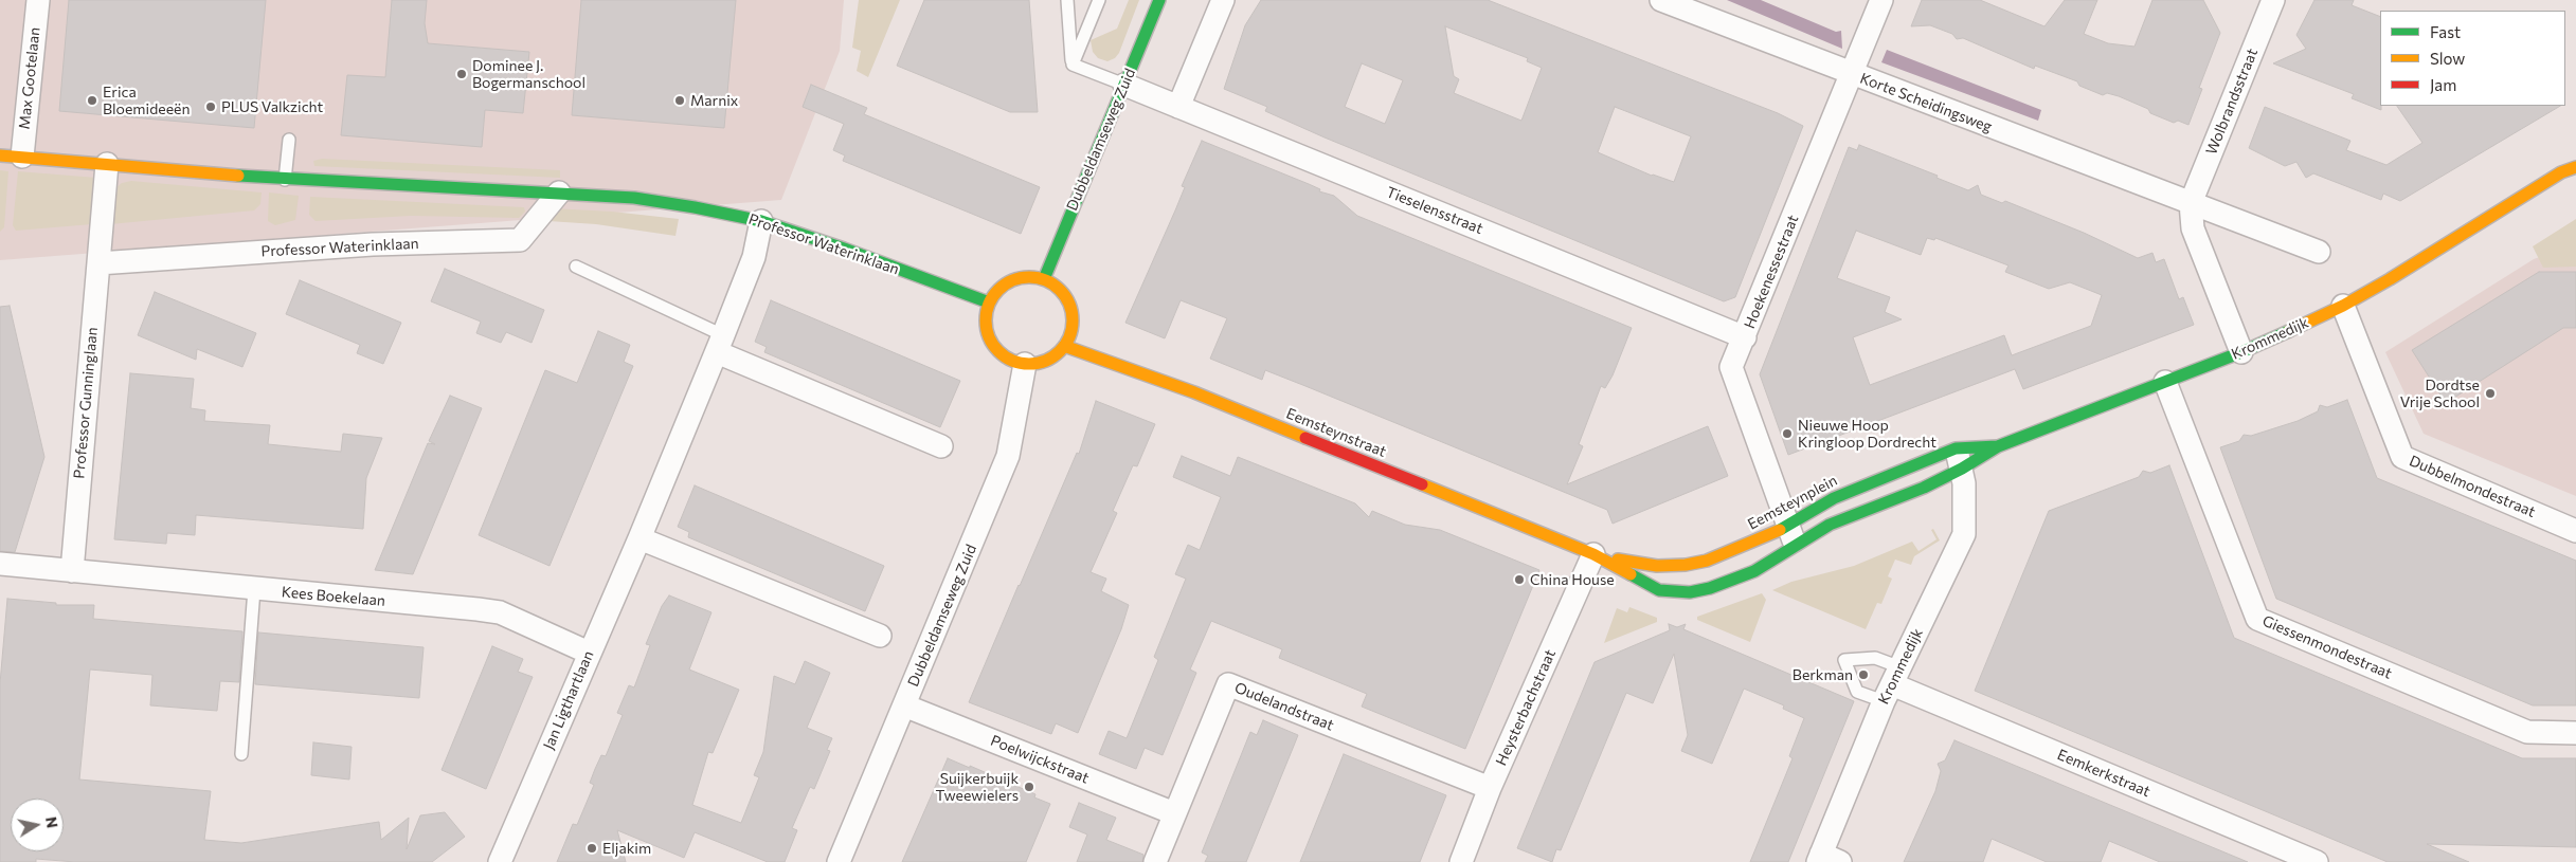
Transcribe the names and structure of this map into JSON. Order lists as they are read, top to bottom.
{
  "streets": {
    "street": [
      "Max Gootelaan",
      "Wolbrandsstraat",
      "Korte Scheidingsweg",
      "Dubbeldamseweg Zuid",
      "Tieselensstraat",
      "Professor Waterinklaan",
      "Hoekenessestraat",
      "Krommedijk",
      "Professor Gunninglaan",
      "Eemsteynstraat",
      "Dubbelmondestraat",
      "Eemsteynplein",
      "Kees Boekelaan",
      "Giessenmondestraat",
      "Jan Ligthartlaan",
      "Oudelandstraat",
      "Heysterbachstraat",
      "Poelwijckstraat",
      "Eemkerkstraat"
    ]
  },
  "crossings": [
    ["Max Gootelaan", "Professor Waterinklaan"],
    ["Wolbrandsstraat", "Korte Scheidingsweg"],
    ["Korte Scheidingsweg", "Hoekenessestraat"],
    ["Dubbeldamseweg Zuid", "Tieselensstraat"],
    ["Dubbeldamseweg Zuid", "Professor Waterinklaan"],
    ["Dubbeldamseweg Zuid", "Eemsteynstraat"],
    ["Dubbeldamseweg Zuid", "Poelwijckstraat"],
    ["Tieselensstraat", "Hoekenessestraat"],
    ["Professor Waterinklaan", "Professor Gunninglaan"],
    ["Professor Waterinklaan", "Eemsteynstraat"],
    ["Professor Waterinklaan", "Jan Ligthartlaan"],
    ["Hoekenessestraat", "Eemsteynplein"],
    ["Krommedijk", "Dubbelmondestraat"],
    ["Krommedijk", "Eemsteynplein"],
    ["Krommedijk", "Giessenmondestraat"],
    ["Krommedijk", "Eemkerkstraat"],
    ["Professor Gunninglaan", "Kees Boekelaan"],
    ["Eemsteynstraat", "Eemsteynplein"],
    ["Eemsteynstraat", "Heysterbachstraat"],
    ["Eemsteynplein", "Heysterbachstraat"],
    ["Kees Boekelaan", "Jan Ligthartlaan"],
    ["Oudelandstraat", "Heysterbachstraat"],
    ["Oudelandstraat", "Poelwijckstraat"]
  ],
  "places": [
    "Dominee J. Bogermanschool",
    "Erica Bloemideeën",
    "Marnix",
    "PLUS Valkzicht",
    "Dordtse Vrije School",
    "Nieuwe Hoop Kringloop Dordrecht",
    "China House",
    "Berkman",
    "Suijkerbuijk Tweewielers",
    "Eljakim"
  ],
  "legend": ["Fast", "Slow", "Jam"],
  "north": "right"
}
